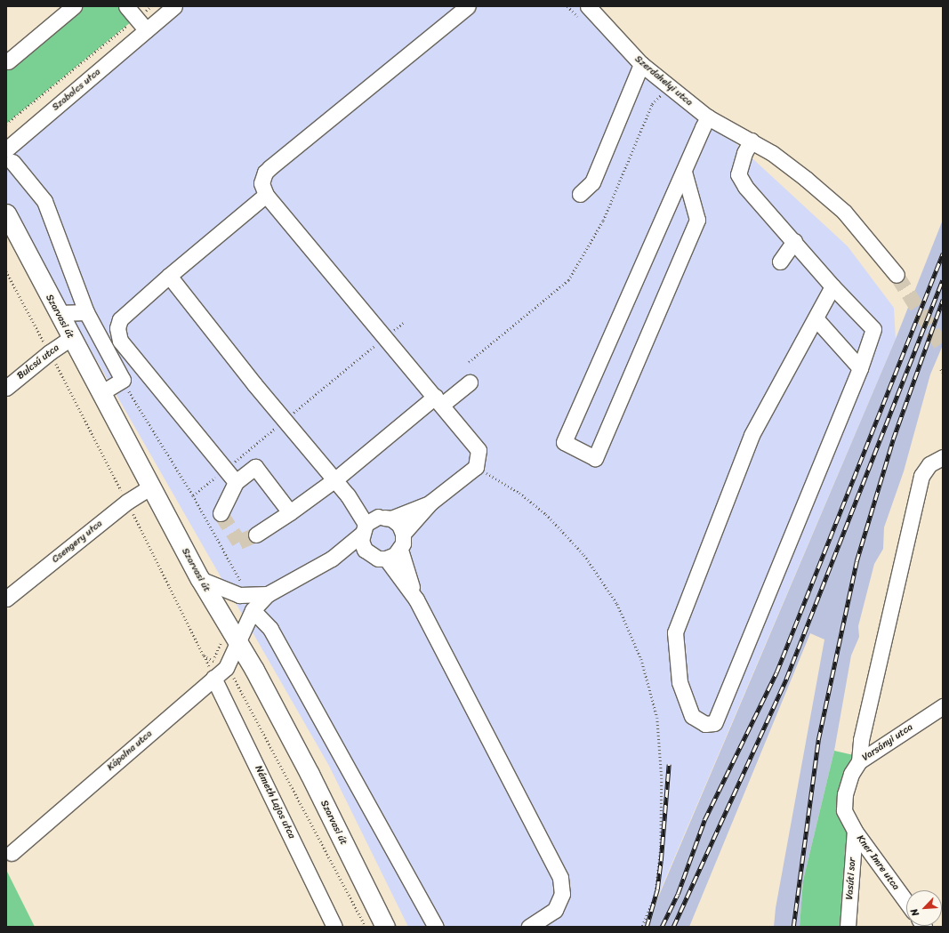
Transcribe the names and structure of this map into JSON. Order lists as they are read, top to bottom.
{
  "streets": {
    "main road": ["Szarvasi út"],
    "street": [
      "Szerdahelyi utca",
      "Szabolcs utca",
      "Bulcsú utca",
      "Csengery utca",
      "Varsányi utca",
      "Kápolna utca",
      "Németh Lajos utca",
      "Kner Imre utca",
      "Vasúti sor"
    ]
  },
  "crossings": [
    ["Szarvasi út", "Bulcsú utca"],
    ["Szarvasi út", "Csengery utca"],
    ["Varsányi utca", "Kner Imre utca"],
    ["Varsányi utca", "Vasúti sor"],
    ["Kápolna utca", "Németh Lajos utca"],
    ["Kner Imre utca", "Vasúti sor"]
  ],
  "north": "bottom left"
}
